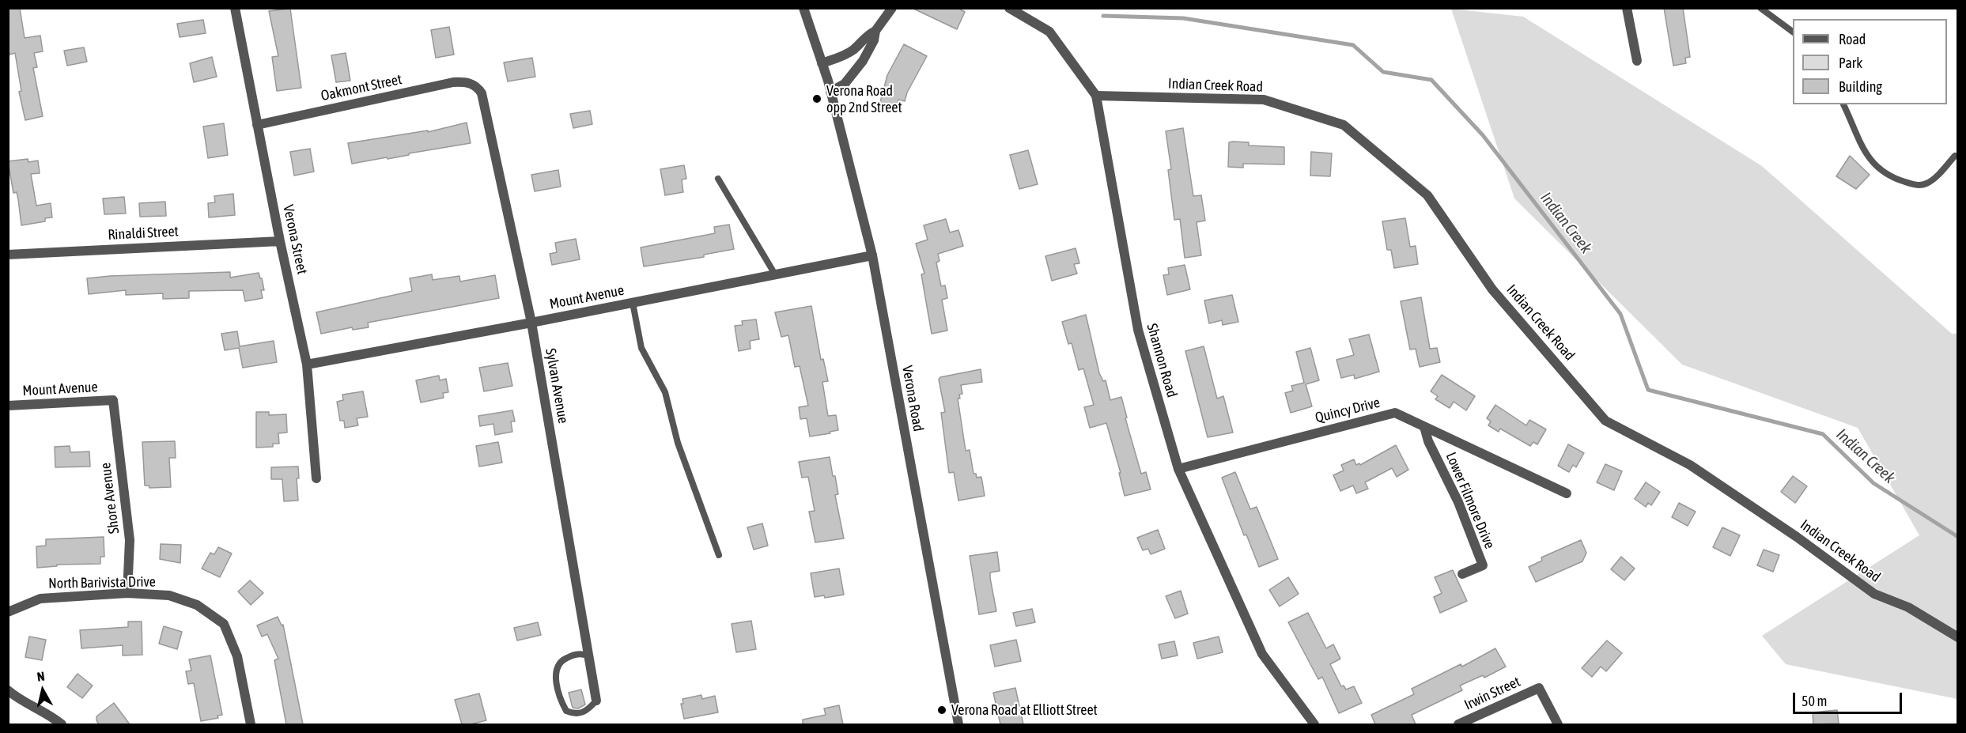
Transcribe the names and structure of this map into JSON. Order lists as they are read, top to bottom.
{
  "streets": {
    "street": [
      "Indian Creek Road",
      "Oakmont Street",
      "Rinaldi Street",
      "Verona Street",
      "Mount Avenue",
      "Shannon Road",
      "Sylvan Avenue",
      "Verona Road",
      "Quincy Drive",
      "Shore Avenue",
      "Lower Filmore Drive",
      "North Barivista Drive",
      "Irwin Street"
    ]
  },
  "crossings": [
    ["Indian Creek Road", "Shannon Road"],
    ["Oakmont Street", "Verona Street"],
    ["Oakmont Street", "Sylvan Avenue"],
    ["Rinaldi Street", "Verona Street"],
    ["Verona Street", "Mount Avenue"],
    ["Mount Avenue", "Sylvan Avenue"],
    ["Mount Avenue", "Verona Road"],
    ["Mount Avenue", "Shore Avenue"],
    ["Shannon Road", "Quincy Drive"],
    ["Quincy Drive", "Lower Filmore Drive"],
    ["Shore Avenue", "North Barivista Drive"]
  ],
  "water": ["Indian Creek"],
  "places": ["Verona Road opp 2nd Street", "Verona Road at Elliott Street"],
  "legend": ["Road", "Park", "Building"],
  "scale_bar": "50 m",
  "north": "top"
}
